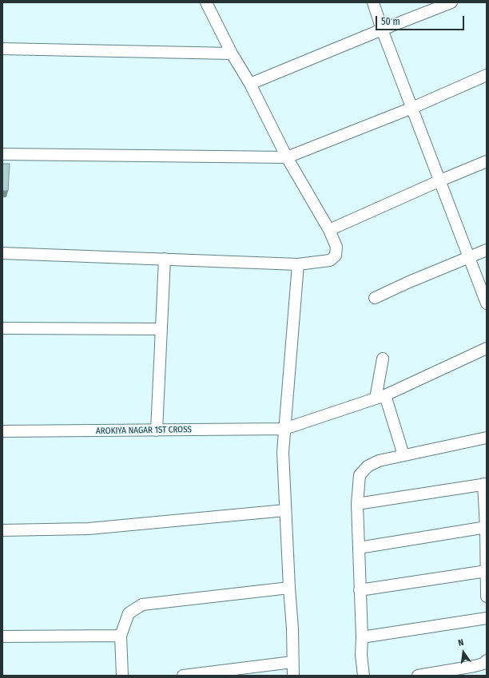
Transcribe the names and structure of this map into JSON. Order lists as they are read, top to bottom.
{
  "streets": {
    "street": ["AROKIYA NAGAR 1ST CROSS"]
  },
  "scale_bar": "50 m",
  "north": "top"
}
